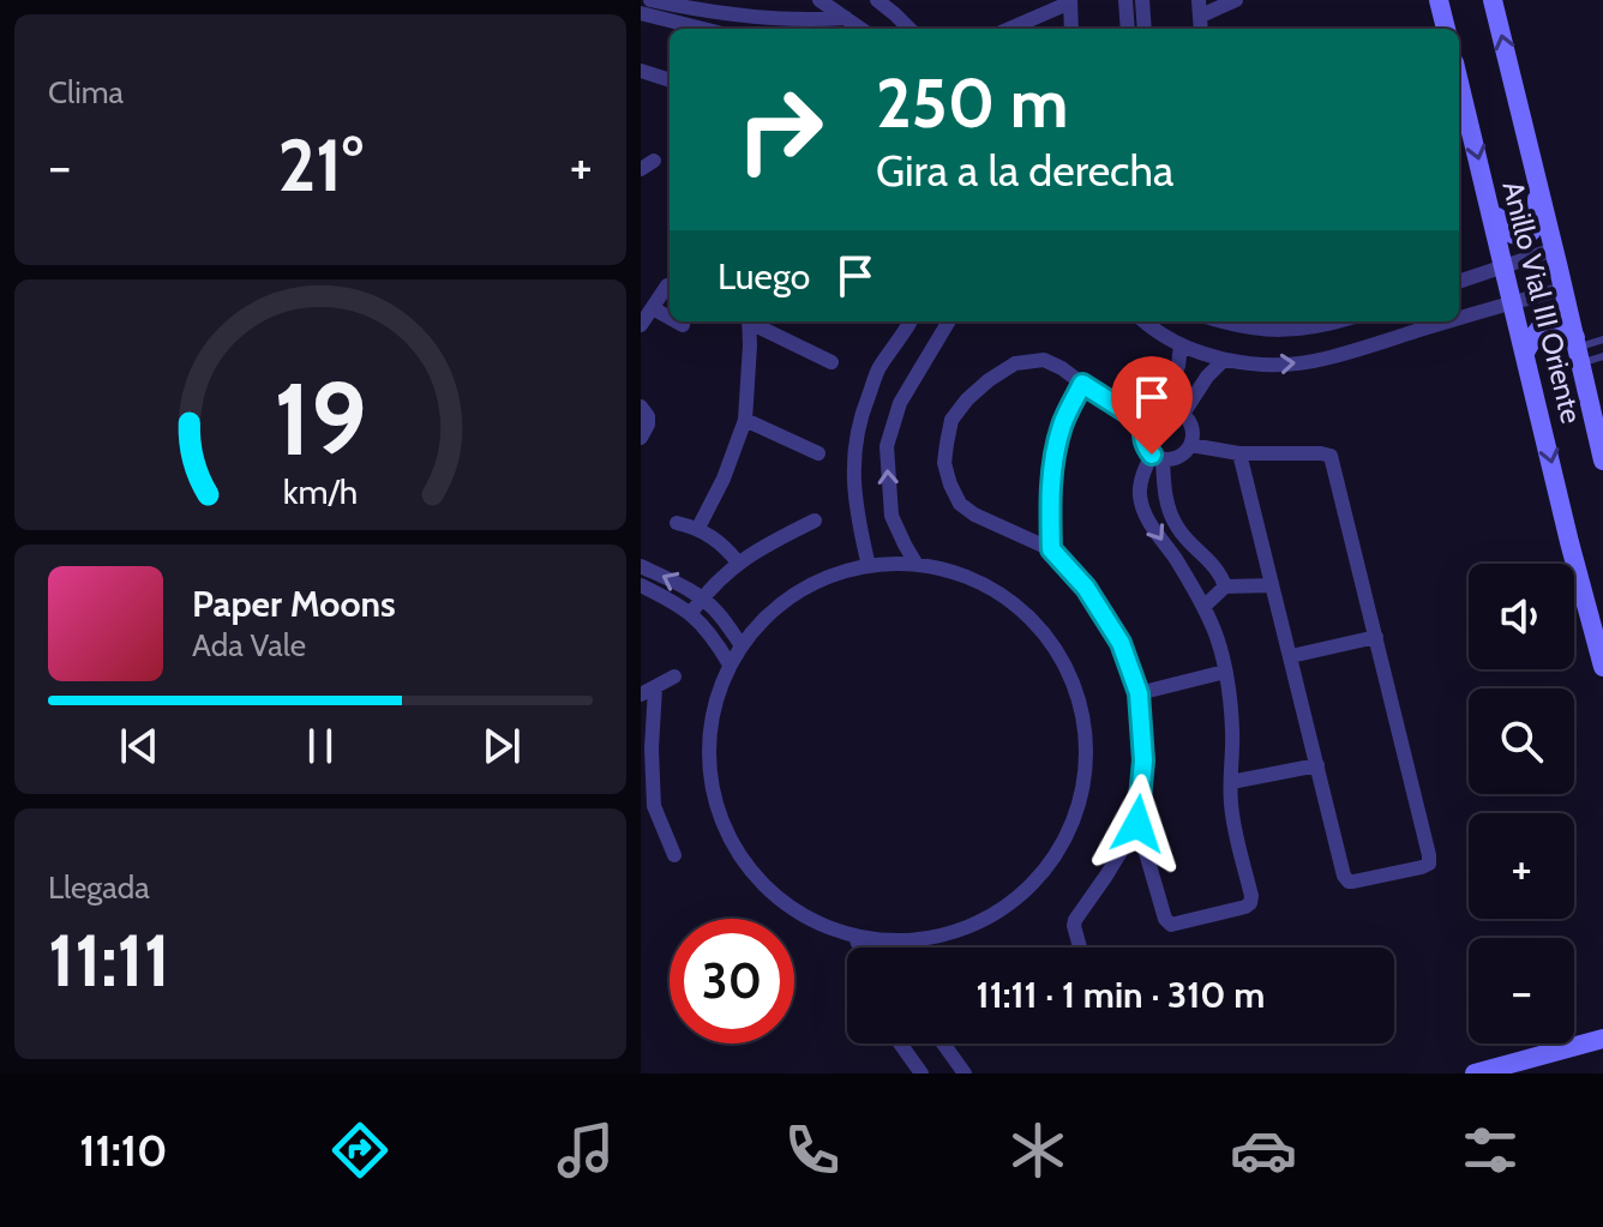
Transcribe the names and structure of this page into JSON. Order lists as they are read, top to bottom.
{
  "streets": {
    "main road": ["Anillo Vial III Oriente"]
  },
  "page": {
    "tile": [
      "Clima",
      ["Llegada", "11:11"]
    ],
    "turn": ["250 m", "Gira a la derecha"],
    "heat": ["−", "21°", "+"],
    "then": "Luego",
    "map_buttons": ["+", "−"],
    "song": ["Paper Moons", "Ada Vale"],
    "limit": "30",
    "trip": "11:11 · 1 min · 310 m",
    "tabs": "11:10",
    "gauge": ["19", "km/h"]
  }
}
